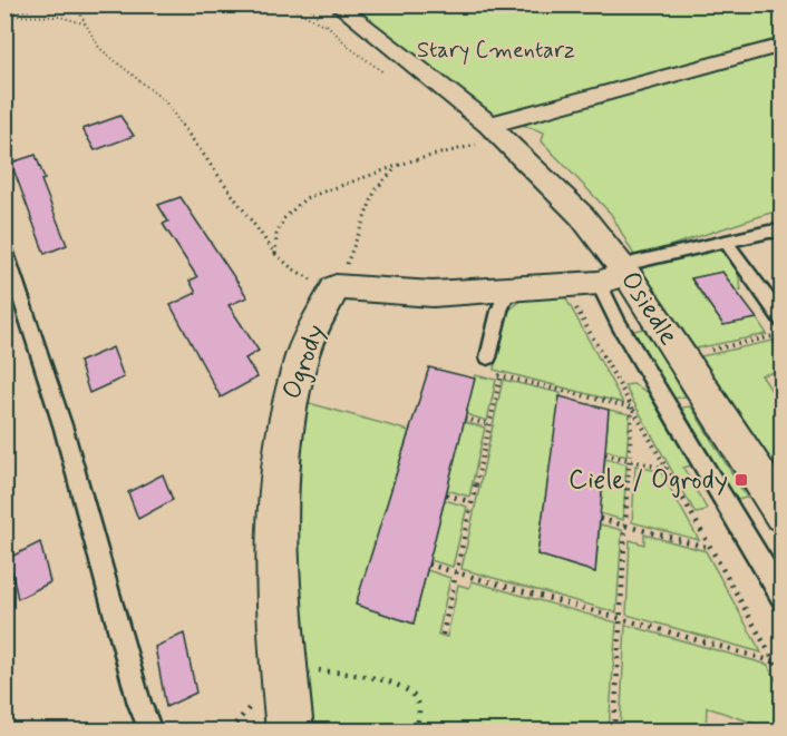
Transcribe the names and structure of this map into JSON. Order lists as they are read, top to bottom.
{
  "streets": {
    "street": ["Osiedle", "Ogrody"]
  },
  "parks": ["Stary Cmentarz"],
  "places": {
    "transit": ["Ciele / Ogrody"]
  }
}
